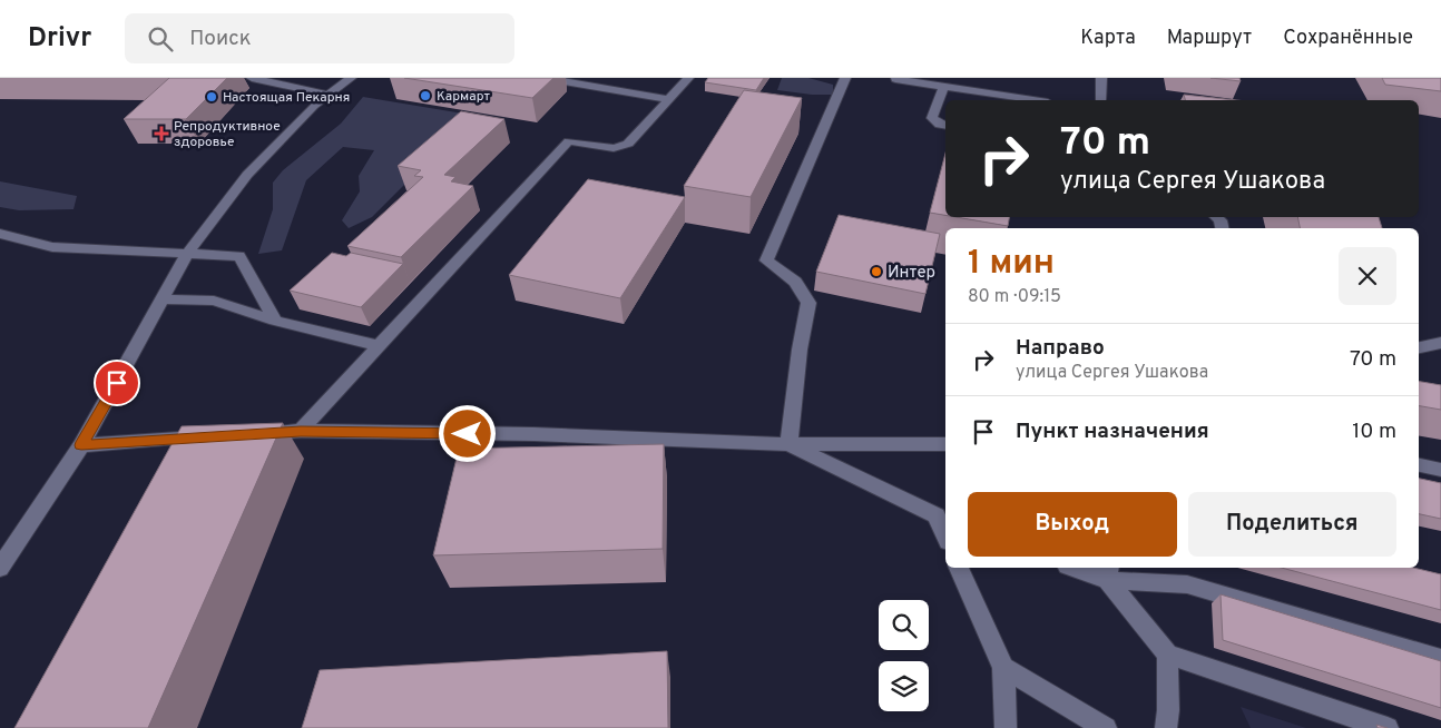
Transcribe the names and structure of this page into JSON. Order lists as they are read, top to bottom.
{
  "places": {
    "other": ["Кармарт", "Настоящая Пекарня", "Интер"],
    "health": ["Репродуктивное здоровье"]
  },
  "page": {
    "header": "Drivr",
    "search": "Поиск",
    "nav": ["Карта", "Маршрут", "Сохранённые"],
    "turn": ["70 m", "улица Сергея Ушакова"],
    "heading": ["1 мин", "80 m · 09:15"],
    "list": [
      {
        "name": "Направо",
        "note": "улица Сергея Ушакова",
        "value": "70 m"
      },
      {
        "name": "Пункт назначения",
        "value": "10 m"
      }
    ],
    "buttons": ["Выход", "Поделиться"]
  }
}
